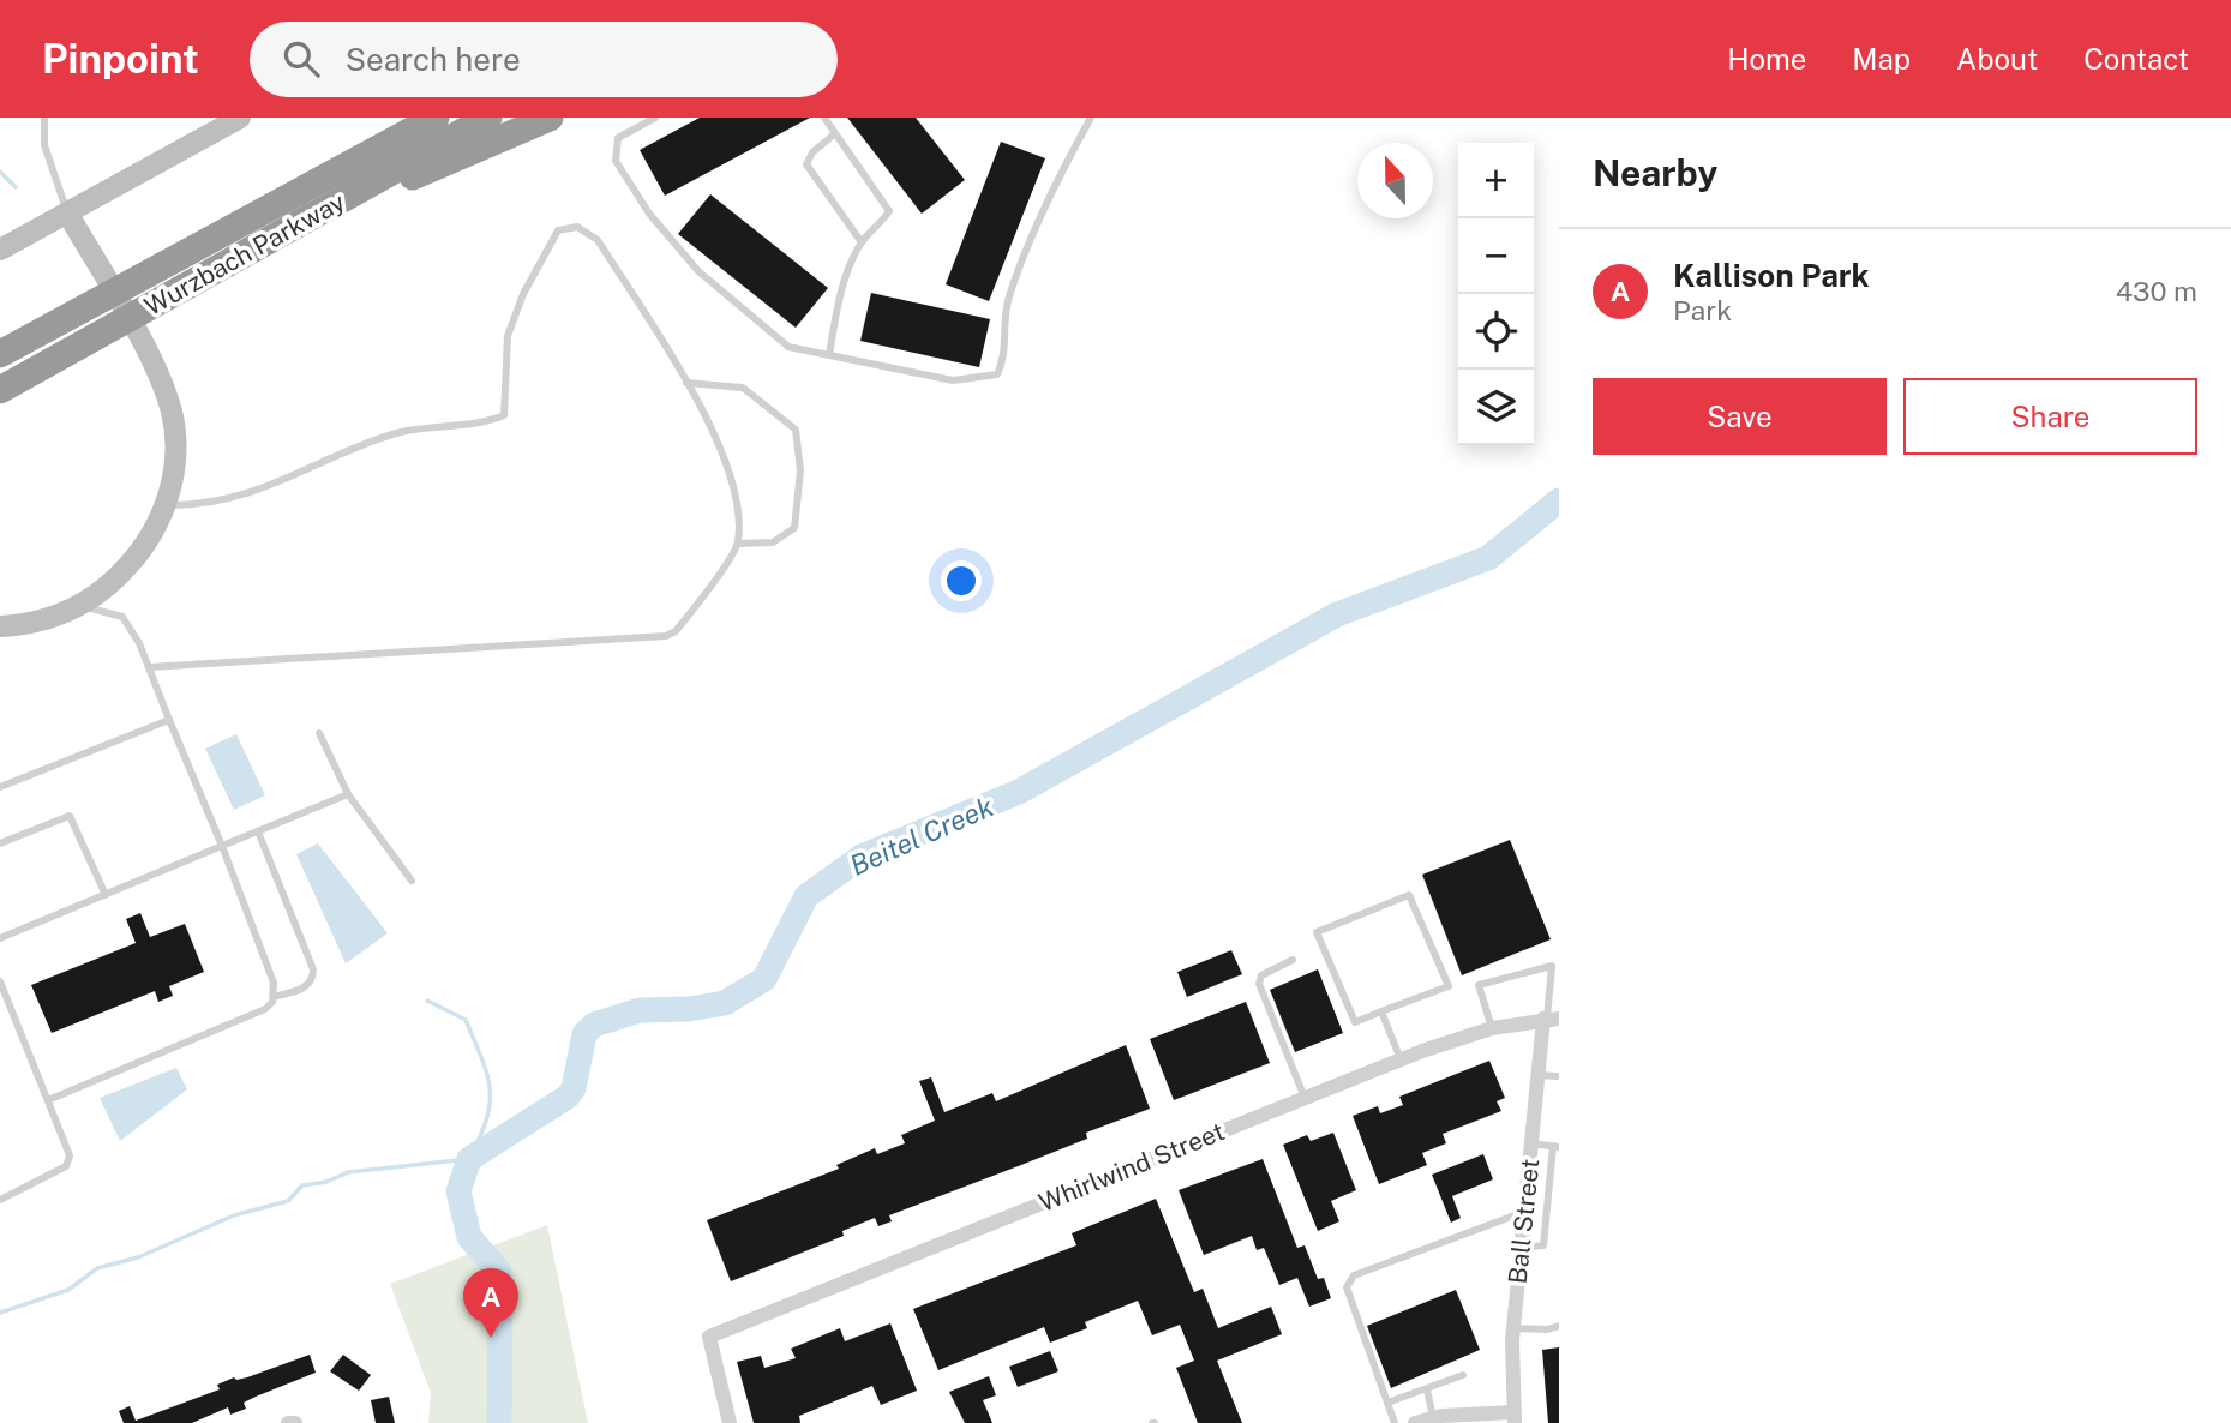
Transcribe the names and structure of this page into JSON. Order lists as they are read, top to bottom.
{
  "streets": {
    "highway": ["Wurzbach Parkway"],
    "street": ["Whirlwind Street", "Ball Street"]
  },
  "crossings": [
    ["Whirlwind Street", "Ball Street"]
  ],
  "water": ["Beitel Creek"],
  "north": "top",
  "page": {
    "header": "Pinpoint",
    "search": "Search here",
    "nav": [
      "Home",
      "Map",
      "About",
      "Contact"
    ],
    "heading": "Nearby",
    "map_buttons": ["+", "−"],
    "list": [
      {
        "mark": "A",
        "name": "Kallison Park",
        "note": "Park",
        "value": "430 m"
      }
    ],
    "buttons": ["Save", "Share"],
    "pins": "A"
  }
}
